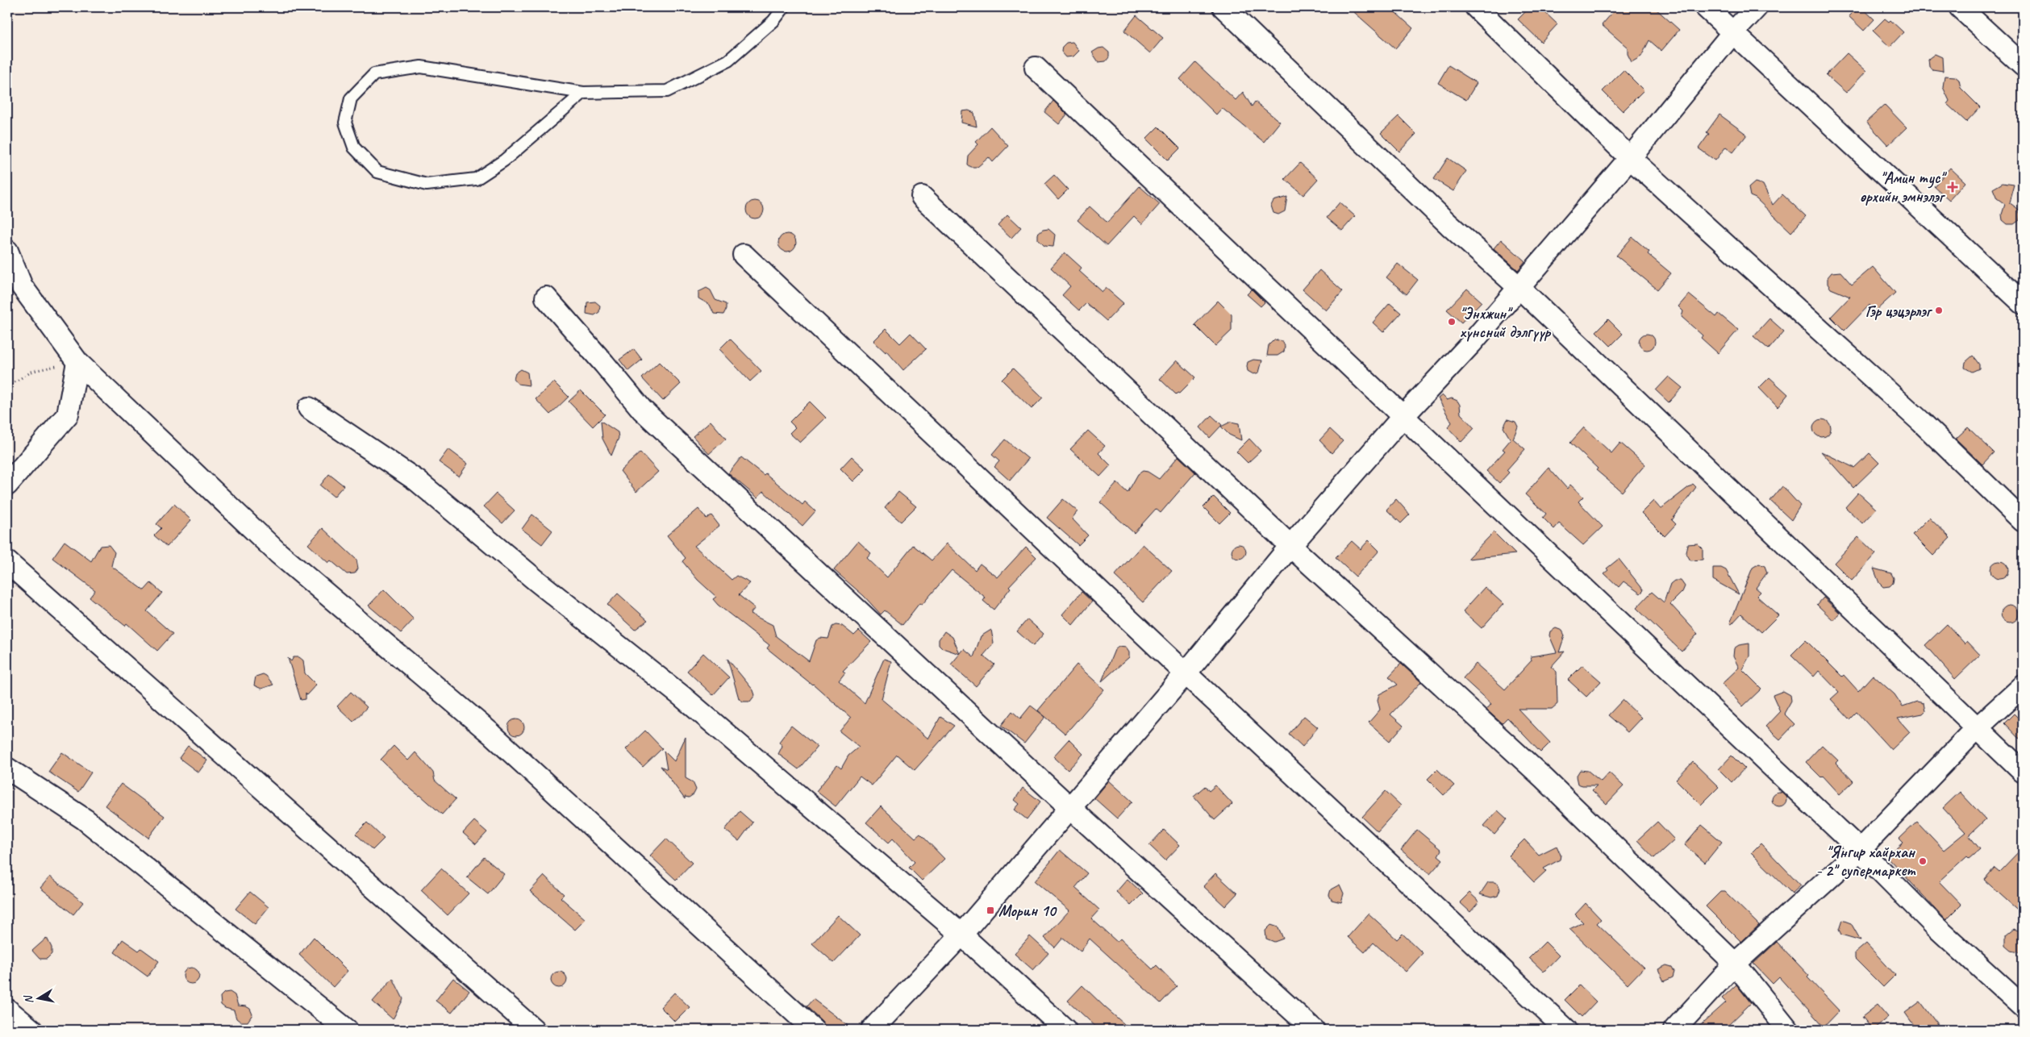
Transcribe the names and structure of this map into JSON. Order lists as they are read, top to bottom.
{
  "places": {
    "health": ["\"Амин тус\" өрхийн эмнэлэг"],
    "other": ["Гэр цэцэрлэг", "\"Энхжин\" хүнсний дэлгүүр", "\"Янгир хайрхан - 2\" супермаркет"],
    "transit": ["Морин 10"]
  },
  "north": "left"
}
